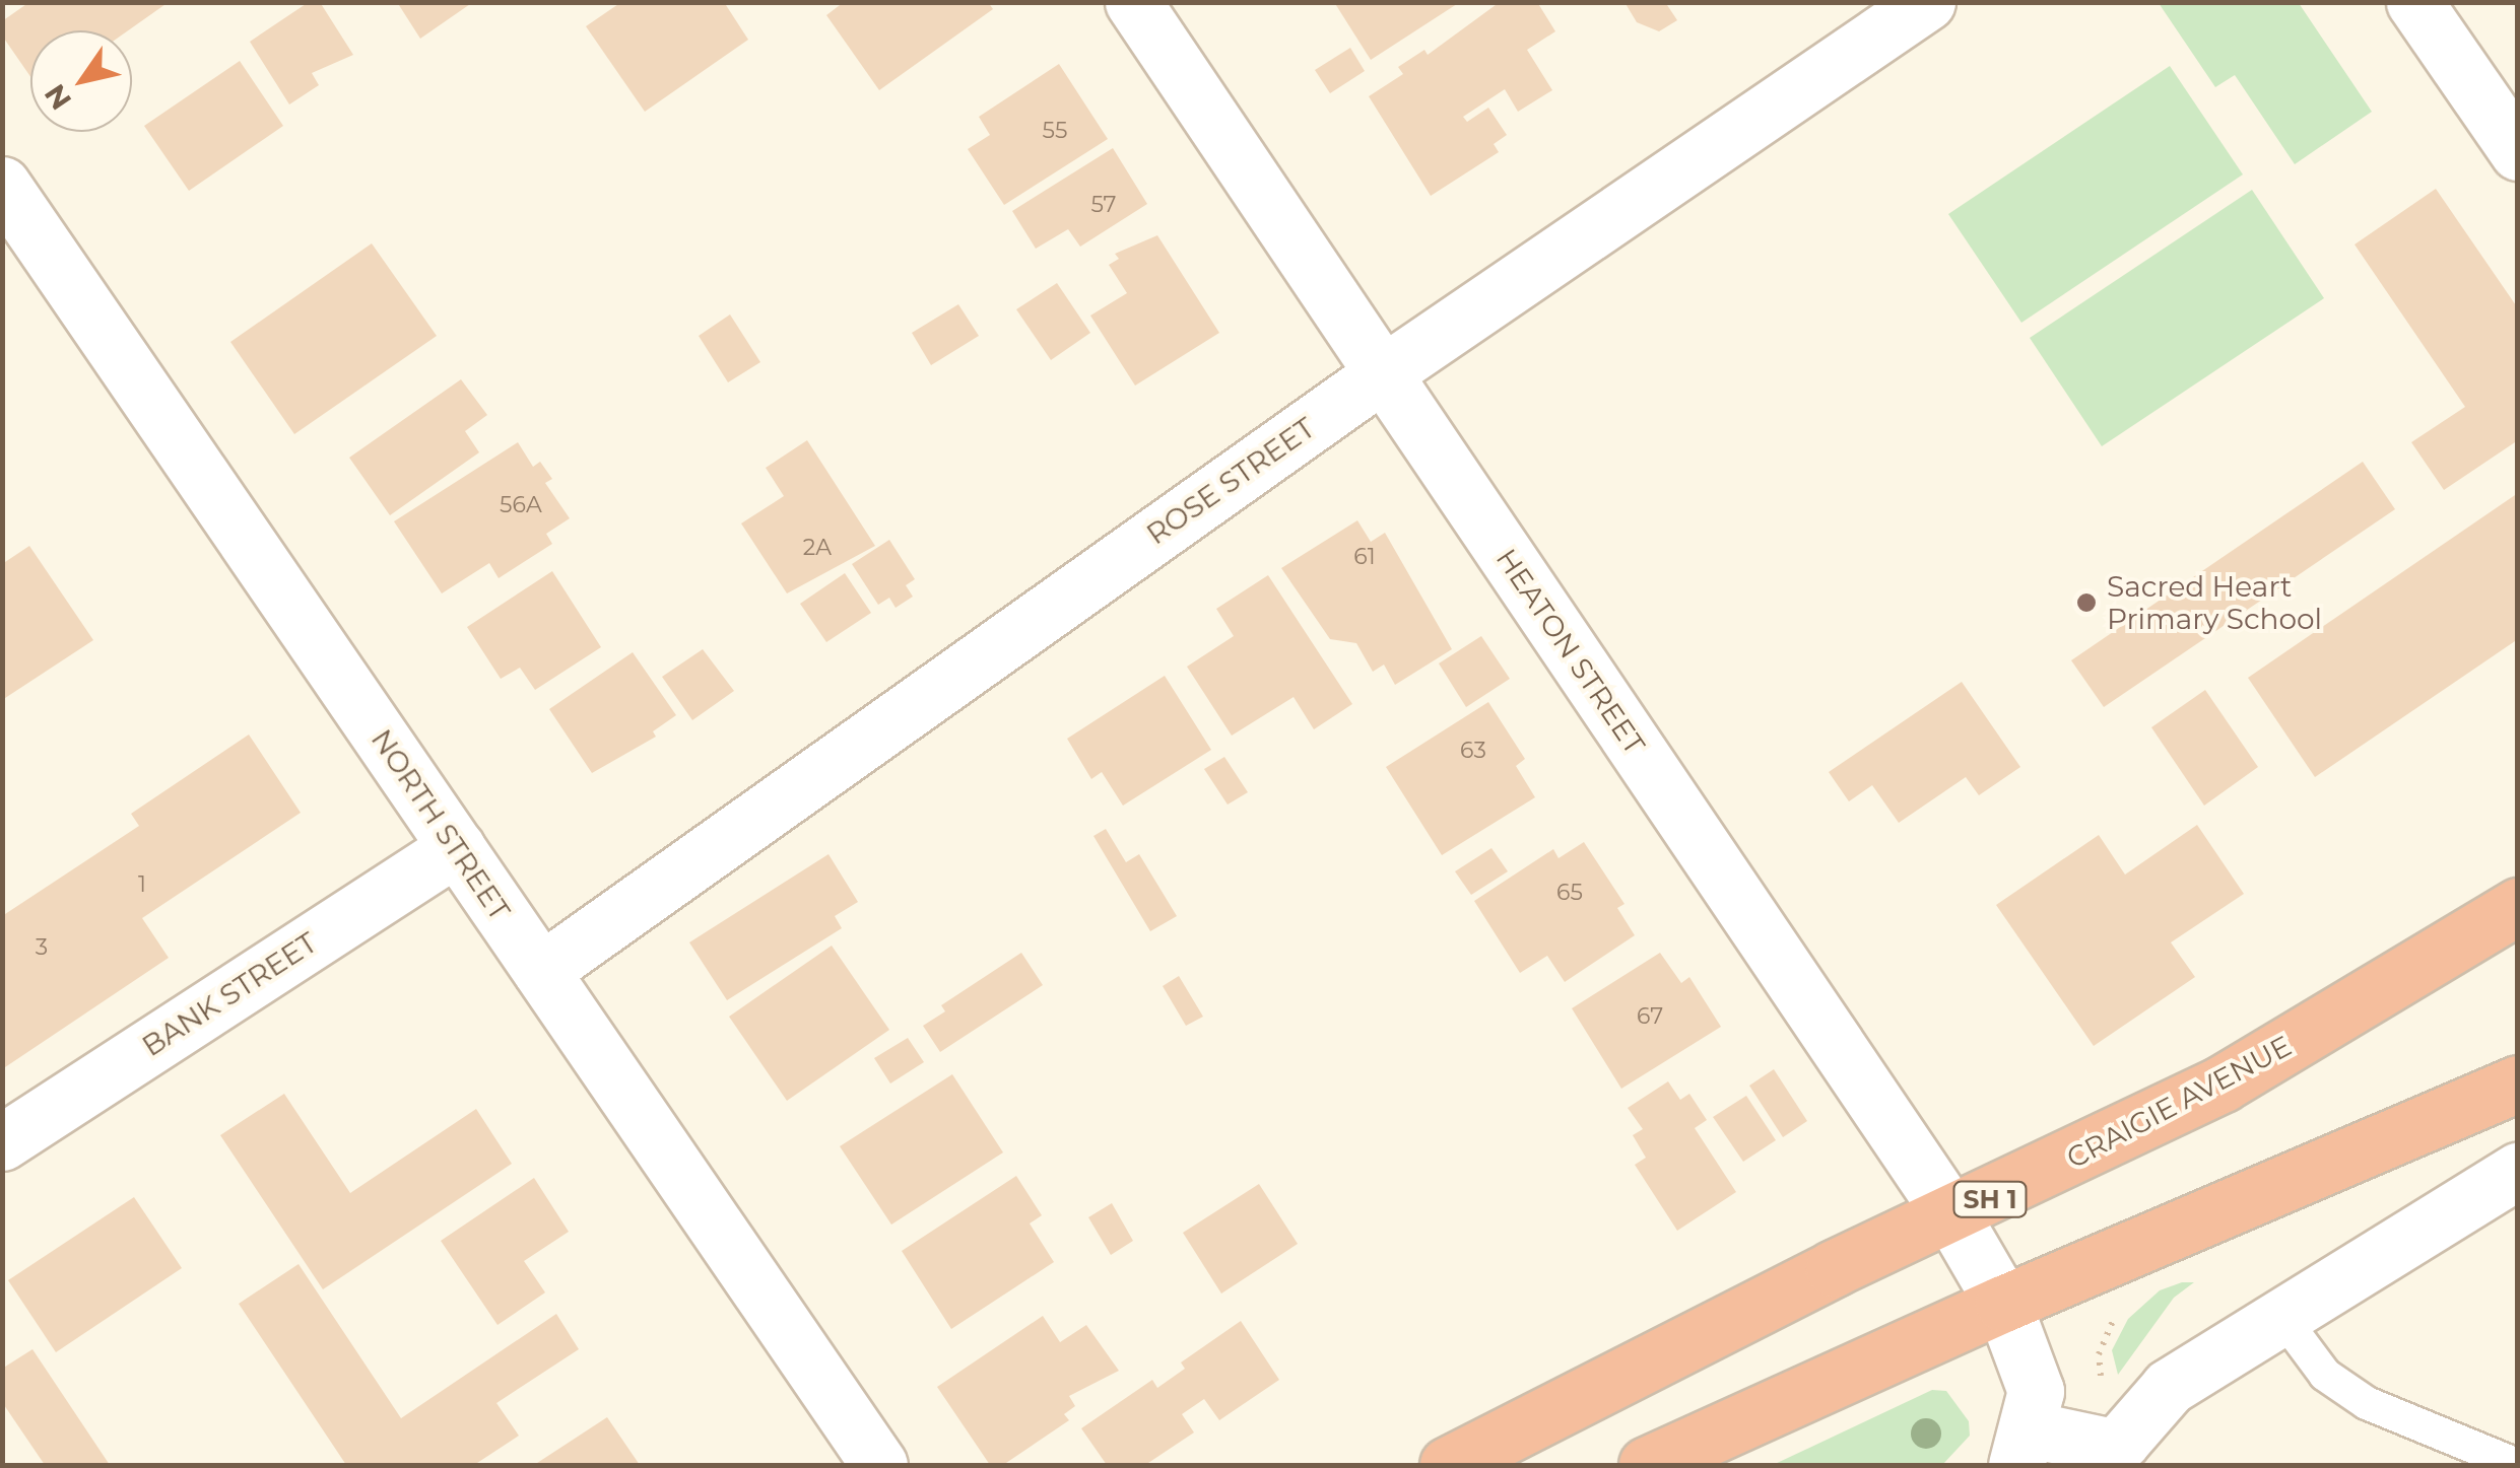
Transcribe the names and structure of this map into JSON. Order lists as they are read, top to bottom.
{
  "streets": {
    "highway": ["CRAIGIE AVENUE", "SH 1"],
    "street": [
      "ROSE STREET",
      "HEATON STREET",
      "NORTH STREET",
      "BANK STREET"
    ]
  },
  "crossings": [
    ["ROSE STREET", "HEATON STREET"],
    ["ROSE STREET", "NORTH STREET"],
    ["HEATON STREET", "CRAIGIE AVENUE"],
    ["NORTH STREET", "BANK STREET"]
  ],
  "places": ["Sacred Heart Primary School"],
  "house_numbers": [
    "55",
    "57",
    "56A",
    "2A",
    "61",
    "63",
    "1",
    "65",
    "3",
    "67"
  ],
  "north": "bottom left"
}
